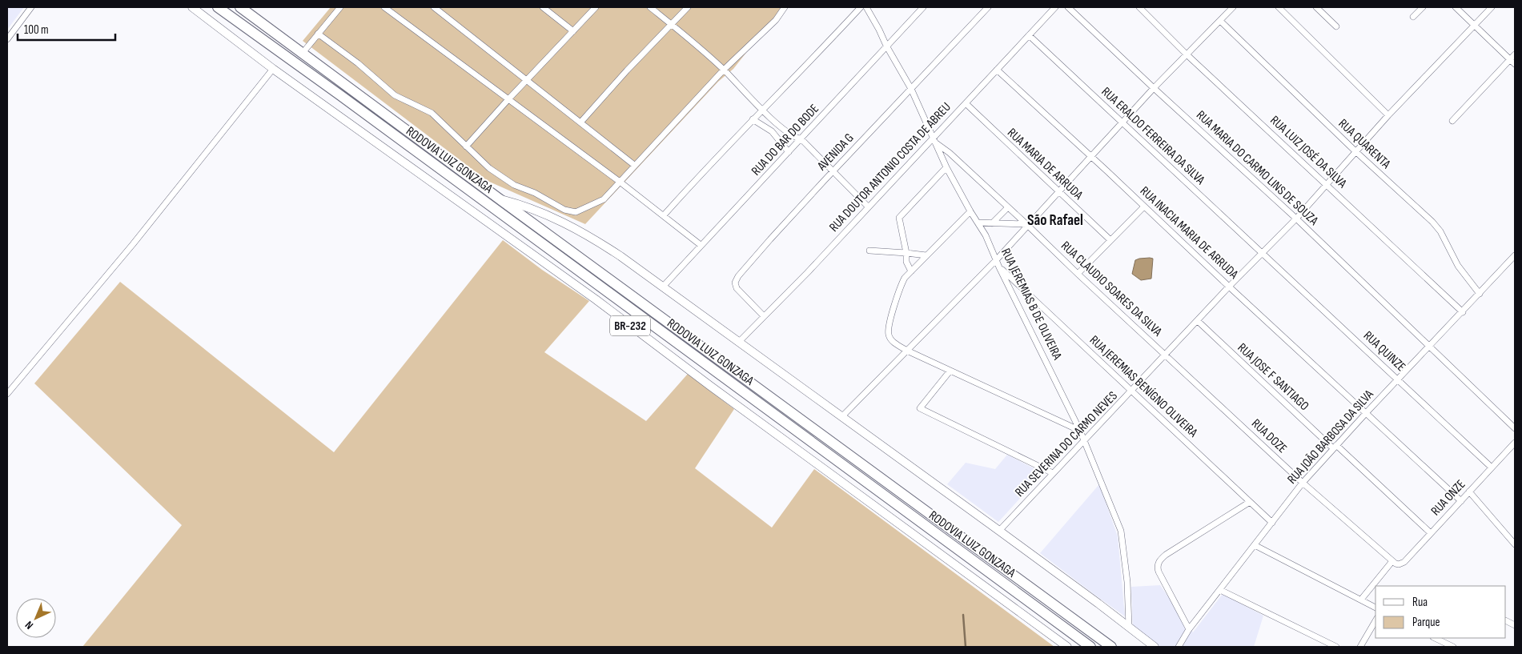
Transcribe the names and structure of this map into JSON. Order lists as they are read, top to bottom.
{
  "streets": {
    "highway": ["RODOVIA LUIZ GONZAGA", "BR-232"],
    "street": [
      "RUA ERALDO FERREIRA DA SILVA",
      "RUA DO BAR DO BODE",
      "RUA QUARENTA",
      "AVENIDA G",
      "RUA LUIZ JOSÉ DA SILVA",
      "RUA MARIA DE ARRUDA",
      "RUA DOUTOR ANTONIO COSTA DE ABREU",
      "RUA MARIA DO CARMO LINS DE SOUZA",
      "RUA INACIA MARIA DE ARRUDA",
      "RUA CLAUDIO SOARES DA SILVA",
      "RUA JEREMIAS B DE OLIVEIRA",
      "RUA QUINZE",
      "RUA JOSE F SANTIAGO",
      "RUA JEREMIAS BENÍGNO OLIVEIRA",
      "RUA DOZE",
      "RUA JOÃO BARBOSA DA SILVA",
      "RUA SEVERINA DO CARMO NEVES",
      "RUA ONZE"
    ]
  },
  "crossings": [
    ["RUA ERALDO FERREIRA DA SILVA", "RUA DOUTOR ANTONIO COSTA DE ABREU"],
    ["RUA ERALDO FERREIRA DA SILVA", "RUA QUINZE"],
    ["RUA ERALDO FERREIRA DA SILVA", "RUA SEVERINA DO CARMO NEVES"],
    ["RUA DO BAR DO BODE", "RUA JEREMIAS B DE OLIVEIRA"],
    ["RUA QUARENTA", "RUA JOÃO BARBOSA DA SILVA"],
    ["AVENIDA G", "RUA DOUTOR ANTONIO COSTA DE ABREU"],
    ["AVENIDA G", "RUA JEREMIAS B DE OLIVEIRA"],
    ["RUA LUIZ JOSÉ DA SILVA", "RUA JOÃO BARBOSA DA SILVA"],
    ["RUA MARIA DE ARRUDA", "RUA DOUTOR ANTONIO COSTA DE ABREU"],
    ["RUA DOUTOR ANTONIO COSTA DE ABREU", "RUA INACIA MARIA DE ARRUDA"],
    ["RUA DOUTOR ANTONIO COSTA DE ABREU", "RUA CLAUDIO SOARES DA SILVA"],
    ["RUA DOUTOR ANTONIO COSTA DE ABREU", "RUA JEREMIAS B DE OLIVEIRA"],
    ["RUA MARIA DO CARMO LINS DE SOUZA", "RUA JOÃO BARBOSA DA SILVA"],
    ["RUA INACIA MARIA DE ARRUDA", "RUA JOÃO BARBOSA DA SILVA"],
    ["RUA INACIA MARIA DE ARRUDA", "RUA SEVERINA DO CARMO NEVES"],
    ["RUA INACIA MARIA DE ARRUDA", "RUA ONZE"],
    ["RUA CLAUDIO SOARES DA SILVA", "RUA JEREMIAS B DE OLIVEIRA"],
    ["RUA CLAUDIO SOARES DA SILVA", "RUA DOZE"],
    ["RUA CLAUDIO SOARES DA SILVA", "RUA SEVERINA DO CARMO NEVES"],
    ["RUA JEREMIAS B DE OLIVEIRA", "RUA JEREMIAS BENÍGNO OLIVEIRA"],
    ["RUA JEREMIAS B DE OLIVEIRA", "RUA SEVERINA DO CARMO NEVES"],
    ["RUA QUINZE", "RUA JOÃO BARBOSA DA SILVA"],
    ["RUA QUINZE", "RUA SEVERINA DO CARMO NEVES"],
    ["RUA QUINZE", "RUA ONZE"],
    ["RUA JOSE F SANTIAGO", "RUA JOÃO BARBOSA DA SILVA"],
    ["RUA JOSE F SANTIAGO", "RUA SEVERINA DO CARMO NEVES"],
    ["RUA JOSE F SANTIAGO", "RUA ONZE"],
    ["RUA JEREMIAS BENÍGNO OLIVEIRA", "RUA JOÃO BARBOSA DA SILVA"],
    ["RUA JEREMIAS BENÍGNO OLIVEIRA", "RUA SEVERINA DO CARMO NEVES"],
    ["RUA DOZE", "RUA JOÃO BARBOSA DA SILVA"],
    ["RUA DOZE", "RUA SEVERINA DO CARMO NEVES"],
    ["RUA DOZE", "RUA ONZE"]
  ],
  "districts": ["São Rafael"],
  "legend": ["Rua", "Parque"],
  "scale_bar": "100 m",
  "north": "bottom left"
}
